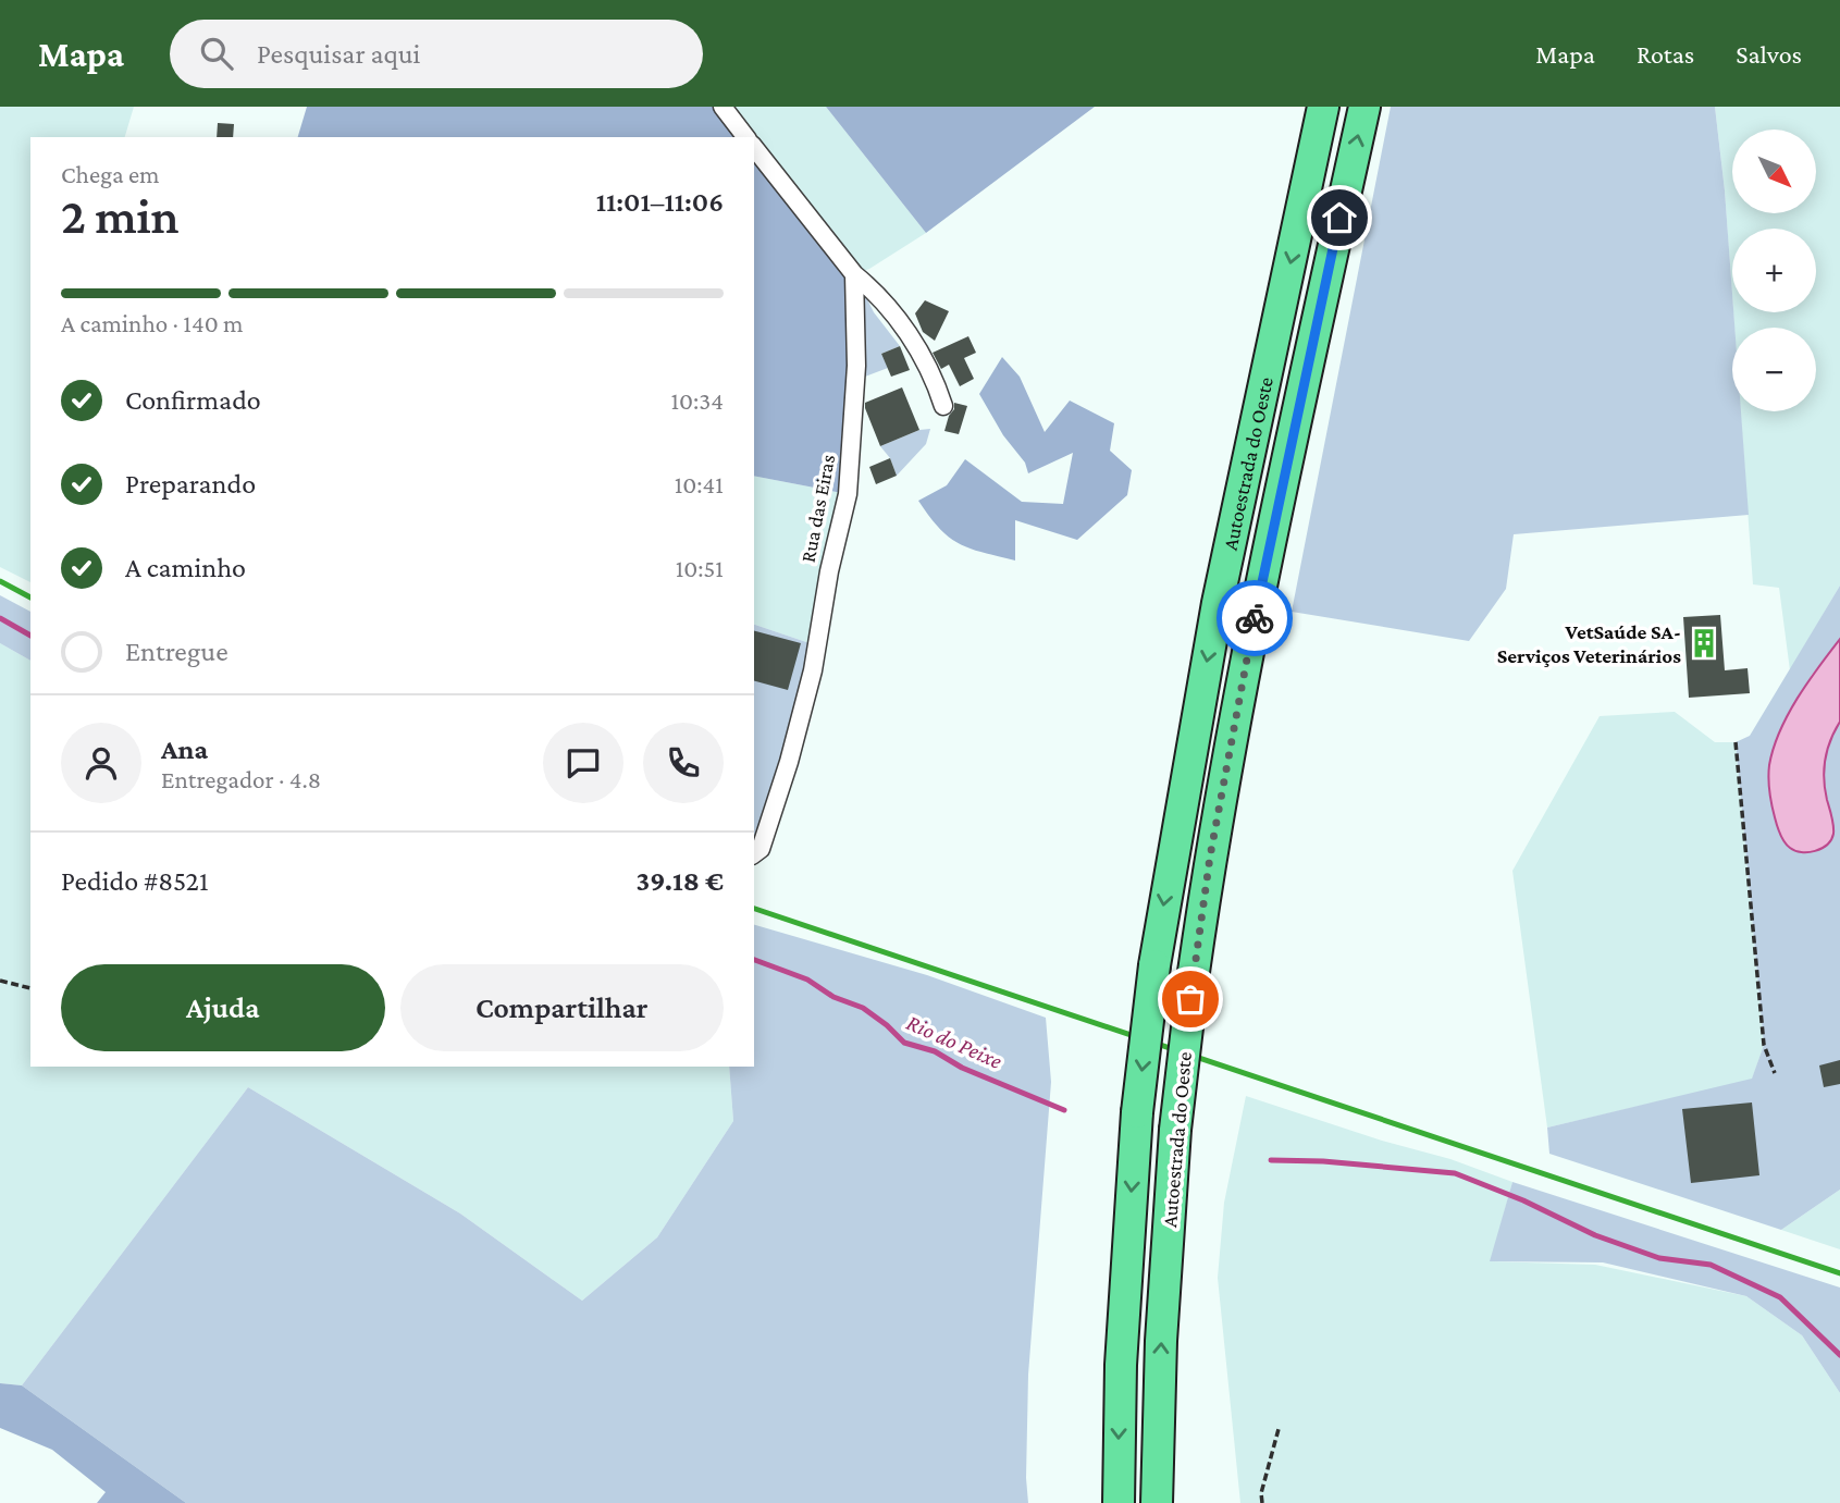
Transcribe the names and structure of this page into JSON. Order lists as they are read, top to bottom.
{
  "streets": {
    "highway": ["Autoestrada do Oeste"],
    "street": ["Rua das Eiras"]
  },
  "water": ["Rio do Peixe"],
  "places": {
    "building": ["VetSaúde SA- Serviços Veterinários"]
  },
  "north": "bottom right",
  "page": {
    "header": "Mapa",
    "search": "Pesquisar aqui",
    "nav": ["Mapa", "Rotas", "Salvos"],
    "map_buttons": ["+", "−"],
    "heading": ["2 min", "Chega em", "11:01–11:06"],
    "panel": [
      "Ana",
      "Entregador · 4.8",
      "Pedido #8521",
      "39.18 €"
    ],
    "bar": "A caminho · 140 m",
    "list": [
      ["Confirmado", "10:34"],
      ["Preparando", "10:41"],
      ["A caminho", "10:51"],
      "Entregue"
    ],
    "buttons": ["Ajuda", "Compartilhar"]
  }
}
